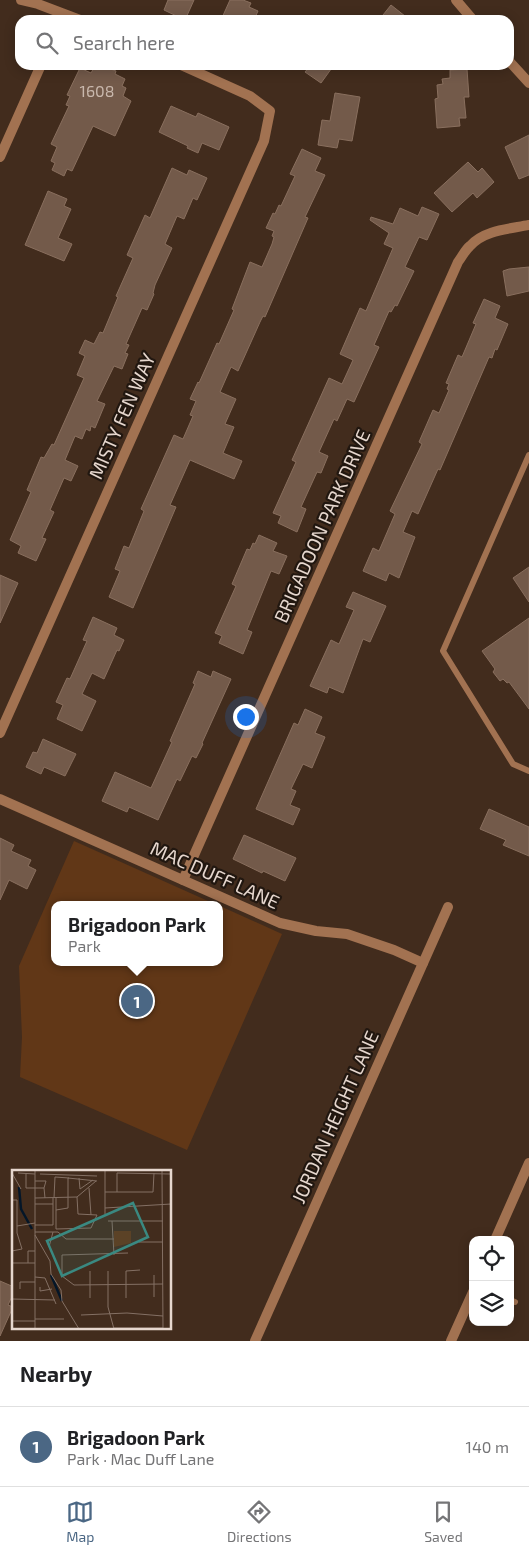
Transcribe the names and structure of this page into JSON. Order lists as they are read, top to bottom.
{
  "streets": {
    "street": [
      "MISTY FEN WAY",
      "BRIGADOON PARK DRIVE",
      "MAC DUFF LANE",
      "JORDAN HEIGHT LANE"
    ]
  },
  "crossings": [
    ["BRIGADOON PARK DRIVE", "MAC DUFF LANE"],
    ["MAC DUFF LANE", "JORDAN HEIGHT LANE"]
  ],
  "house_numbers": ["1608"],
  "page": {
    "search": "Search here",
    "popup": ["Brigadoon Park", "Park"],
    "pins": "1",
    "heading": "Nearby",
    "list": [
      {
        "mark": "1",
        "name": "Brigadoon Park",
        "note": "Park · Mac Duff Lane",
        "value": "140 m"
      }
    ],
    "nav": ["Map", "Directions", "Saved"]
  }
}
